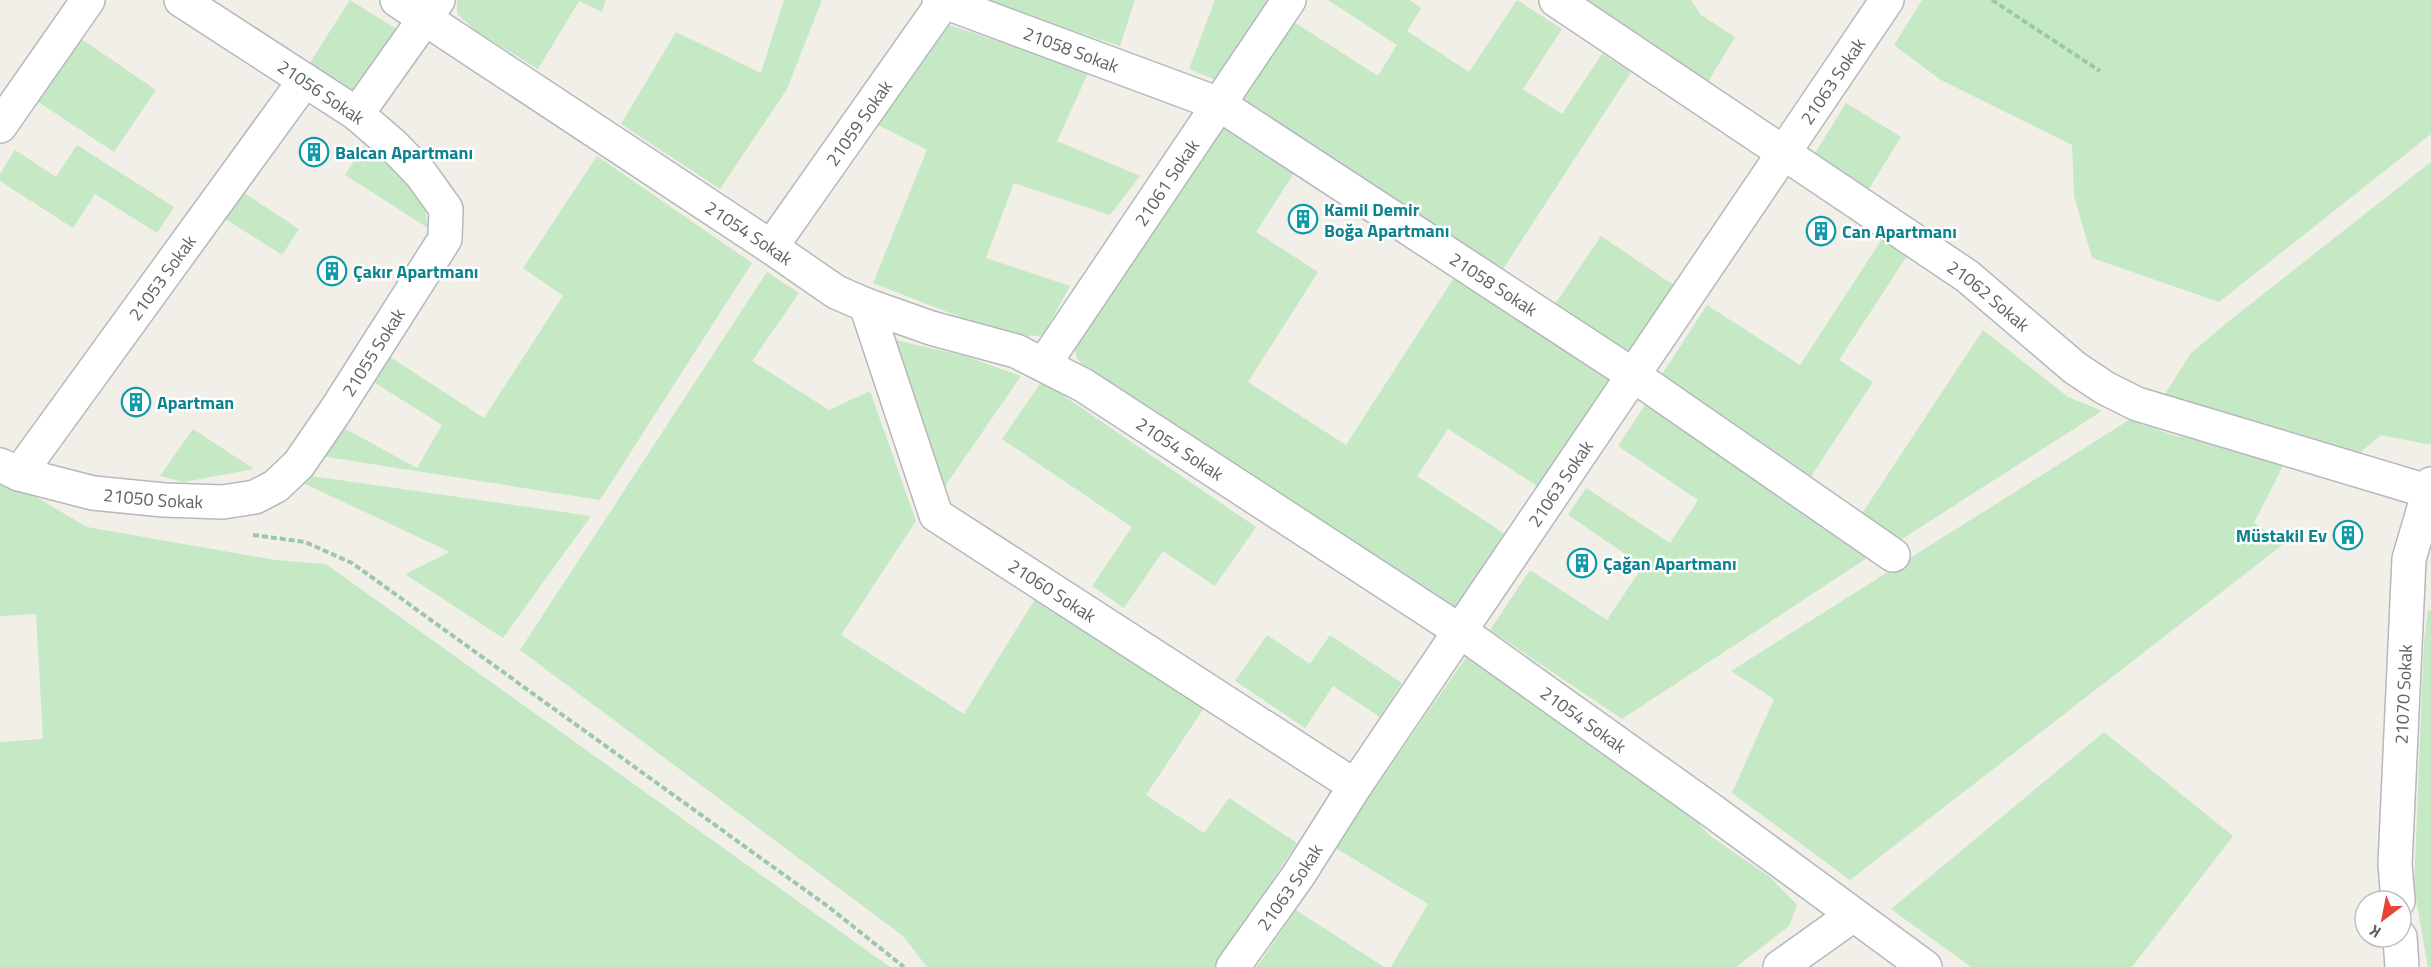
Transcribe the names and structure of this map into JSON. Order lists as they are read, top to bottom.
{
  "streets": {
    "street": [
      "21058 Sokak",
      "21063 Sokak",
      "21056 Sokak",
      "21059 Sokak",
      "21061 Sokak",
      "21054 Sokak",
      "21053 Sokak",
      "21062 Sokak",
      "21055 Sokak",
      "21050 Sokak",
      "21060 Sokak",
      "21070 Sokak"
    ]
  },
  "crossings": [
    ["21058 Sokak", "21063 Sokak"],
    ["21058 Sokak", "21059 Sokak"],
    ["21058 Sokak", "21061 Sokak"],
    ["21063 Sokak", "21054 Sokak"],
    ["21063 Sokak", "21062 Sokak"],
    ["21063 Sokak", "21060 Sokak"],
    ["21056 Sokak", "21053 Sokak"],
    ["21056 Sokak", "21055 Sokak"],
    ["21059 Sokak", "21054 Sokak"],
    ["21061 Sokak", "21054 Sokak"],
    ["21054 Sokak", "21060 Sokak"],
    ["21053 Sokak", "21050 Sokak"],
    ["21062 Sokak", "21070 Sokak"],
    ["21055 Sokak", "21050 Sokak"]
  ],
  "places": {
    "building": [
      "Balcan Apartmanı",
      "Kamil Demir Boğa Apartmanı",
      "Can Apartmanı",
      "Çakır Apartmanı",
      "Apartman",
      "Müstakil Ev",
      "Çağan Apartmanı"
    ]
  },
  "north": "bottom left"
}
